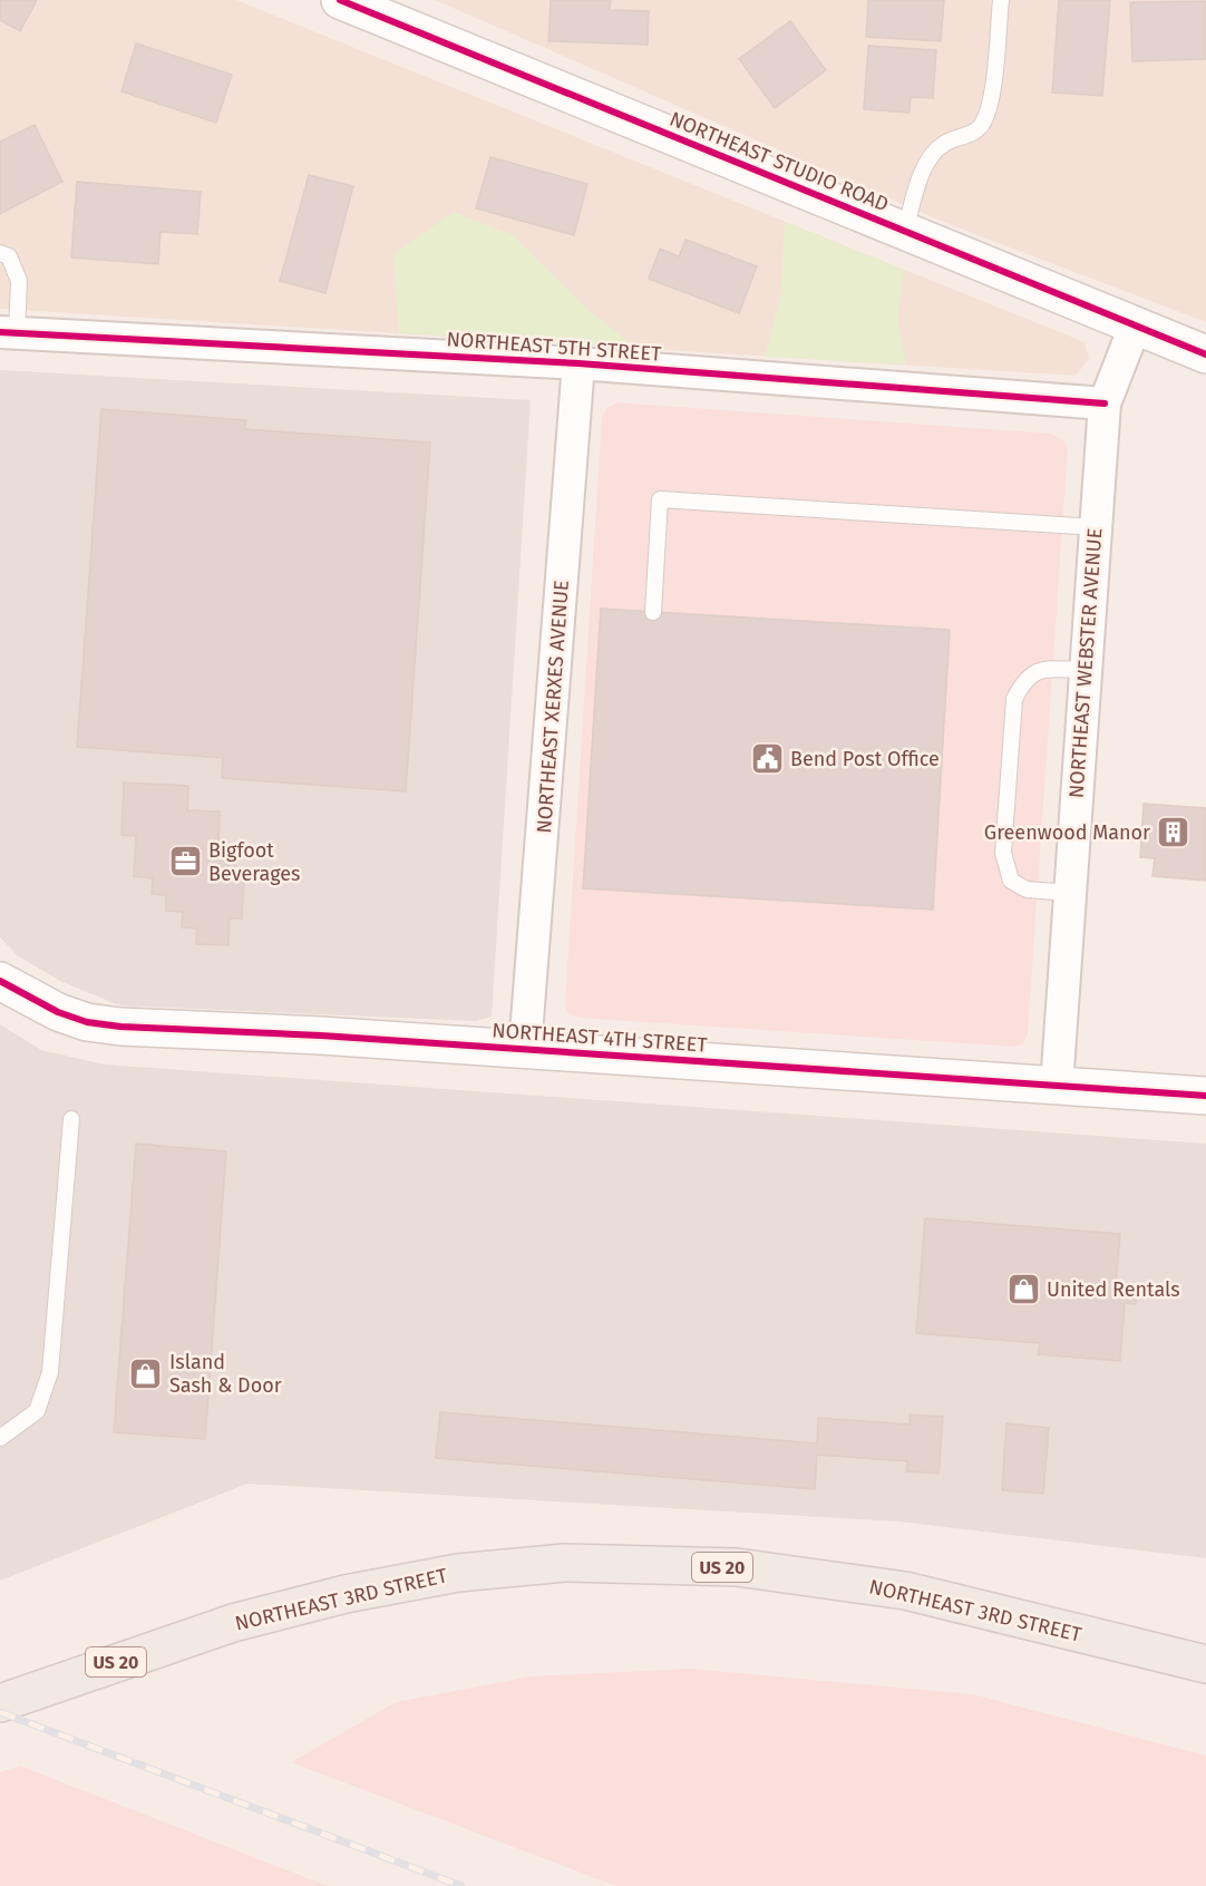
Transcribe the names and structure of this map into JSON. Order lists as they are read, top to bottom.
{
  "streets": {
    "main road": ["US 20", "NORTHEAST 3RD STREET"],
    "street": [
      "NORTHEAST STUDIO ROAD",
      "NORTHEAST 5TH STREET",
      "NORTHEAST WEBSTER AVENUE",
      "NORTHEAST XERXES AVENUE",
      "NORTHEAST 4TH STREET"
    ]
  },
  "crossings": [
    ["NORTHEAST STUDIO ROAD", "NORTHEAST WEBSTER AVENUE"],
    ["NORTHEAST 5TH STREET", "NORTHEAST WEBSTER AVENUE"],
    ["NORTHEAST 5TH STREET", "NORTHEAST XERXES AVENUE"],
    ["NORTHEAST WEBSTER AVENUE", "NORTHEAST 4TH STREET"],
    ["NORTHEAST XERXES AVENUE", "NORTHEAST 4TH STREET"]
  ],
  "places": {
    "public building": ["Bend Post Office"],
    "building": ["Greenwood Manor"],
    "office": ["Bigfoot Beverages"],
    "shop": ["United Rentals", "Island Sash & Door"]
  }
}
